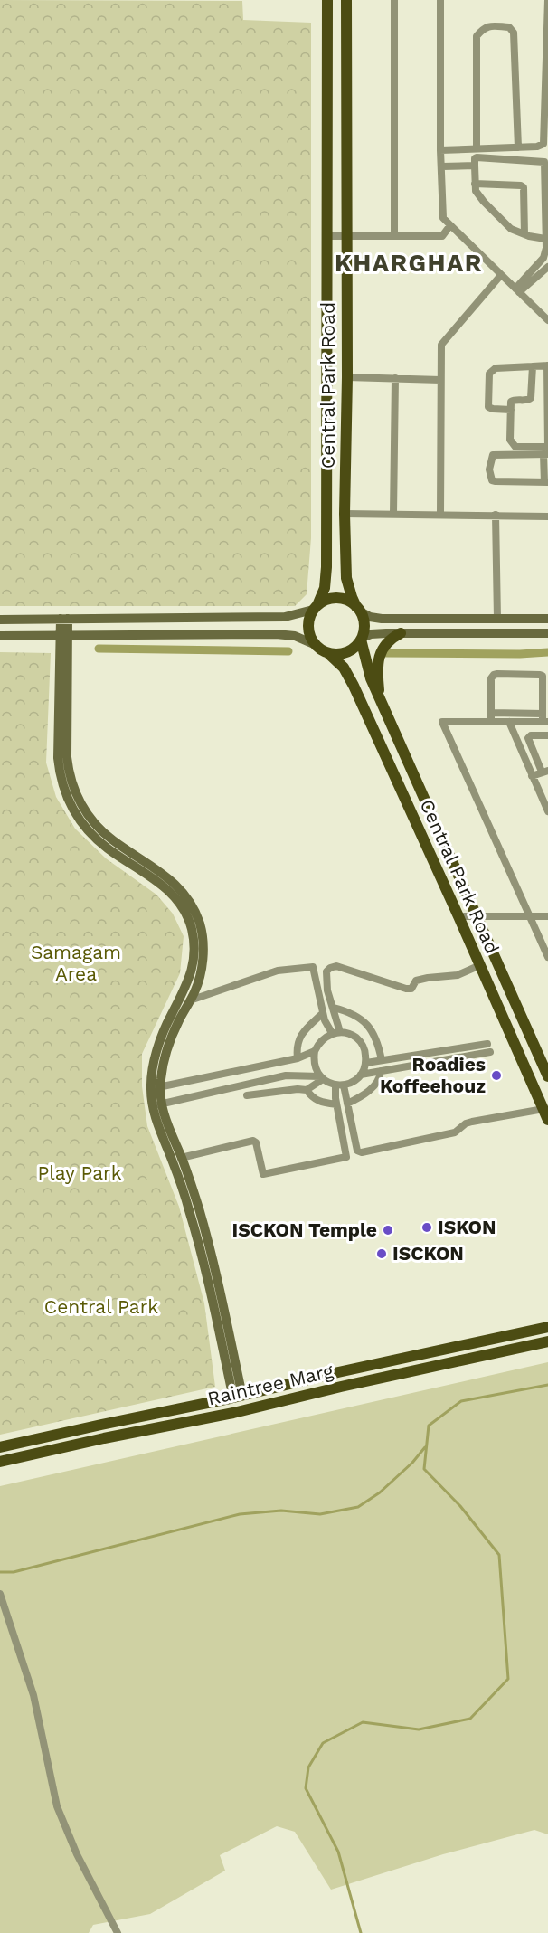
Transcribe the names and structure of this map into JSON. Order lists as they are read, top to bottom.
{
  "streets": {
    "main road": ["Central Park Road", "Raintree Marg"]
  },
  "districts": ["KHARGHAR"],
  "parks": ["Samagam Area", "Play Park", "Central Park"],
  "places": [
    "Roadies Koffeehouz",
    "ISKON",
    "ISCKON Temple",
    "ISCKON"
  ]
}
